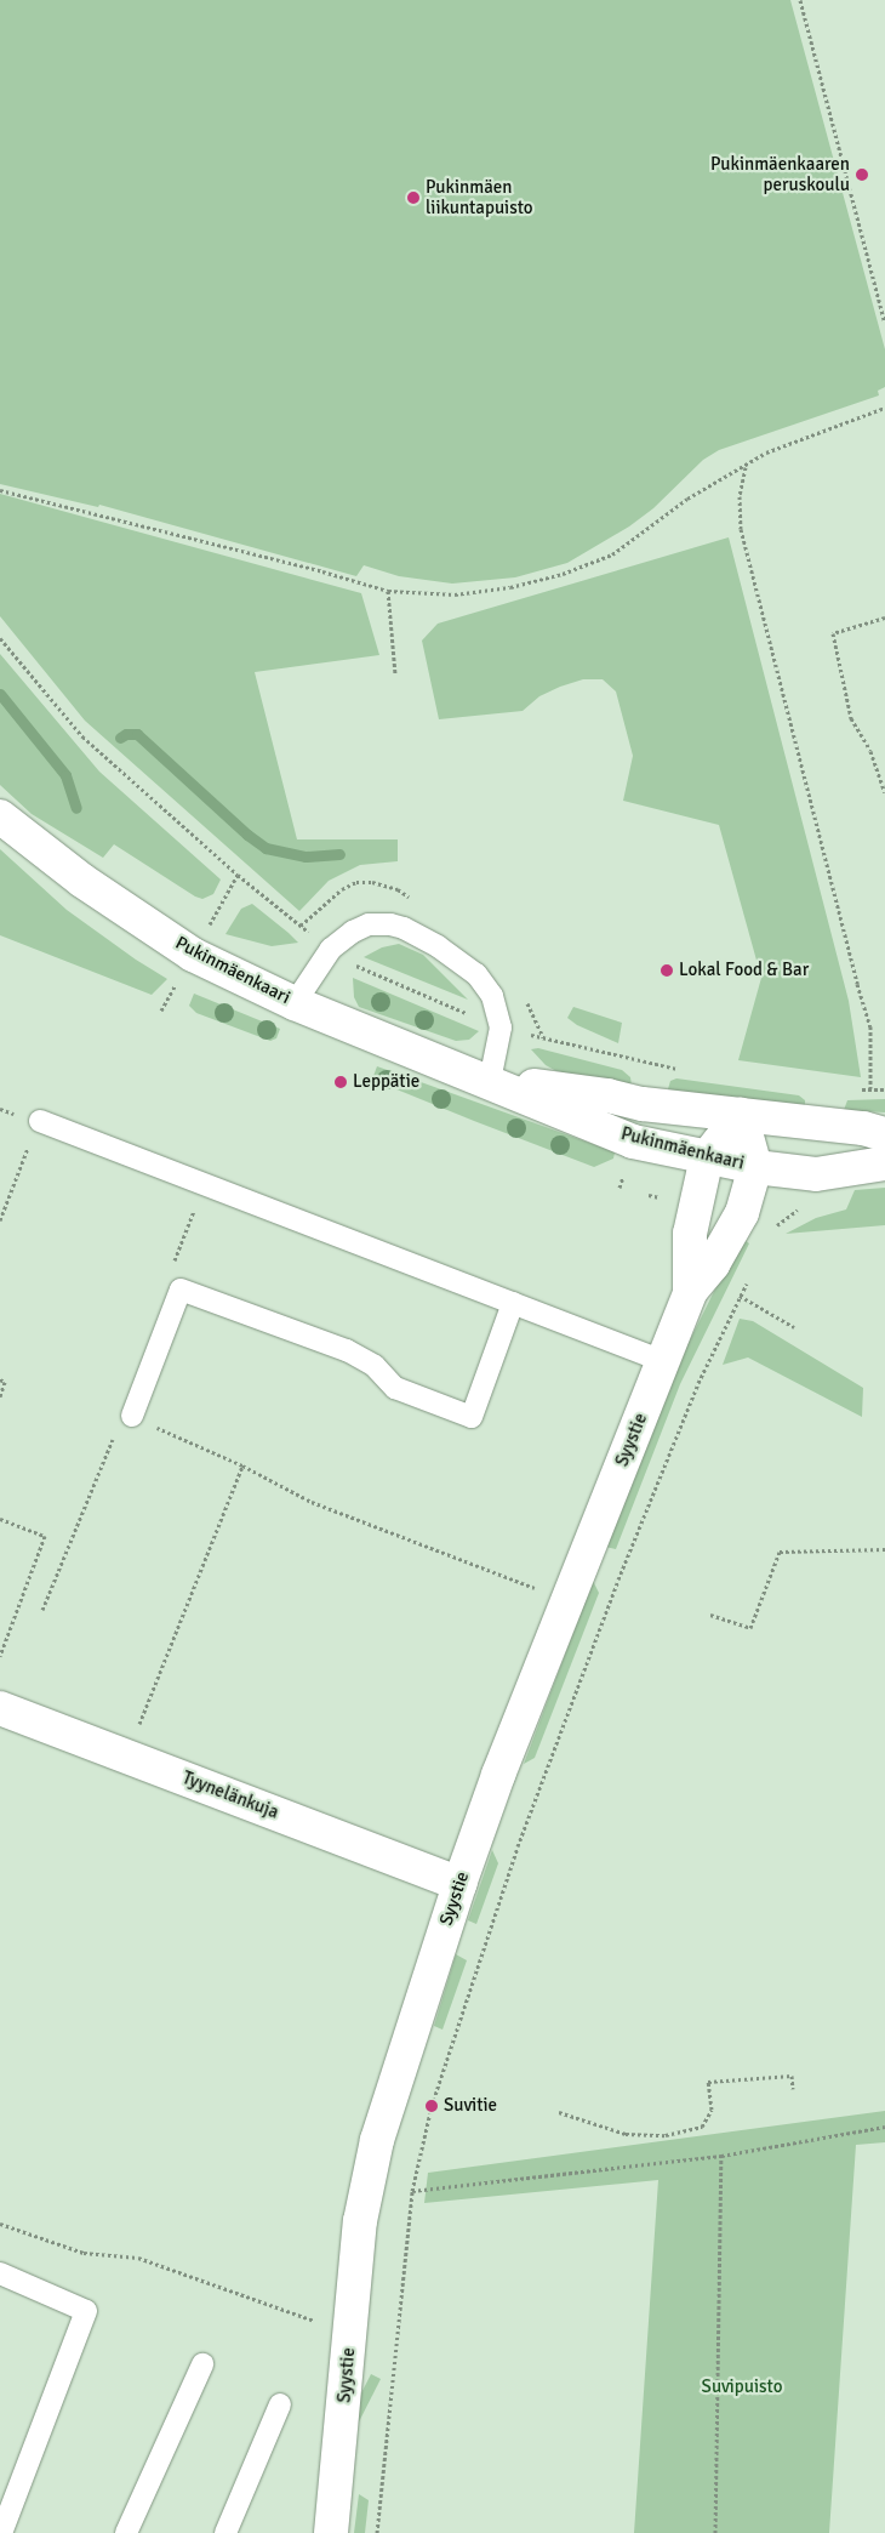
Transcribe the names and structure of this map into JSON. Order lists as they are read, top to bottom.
{
  "streets": {
    "street": ["Pukinmäenkaari", "Syystie", "Tyynelänkuja"]
  },
  "crossings": [
    ["Pukinmäenkaari", "Syystie"],
    ["Syystie", "Tyynelänkuja"]
  ],
  "parks": ["Suvipuisto"],
  "places": [
    "Pukinmäenkaaren peruskoulu",
    "Pukinmäen liikuntapuisto",
    "Lokal Food & Bar",
    "Leppätie",
    "Suvitie"
  ]
}
